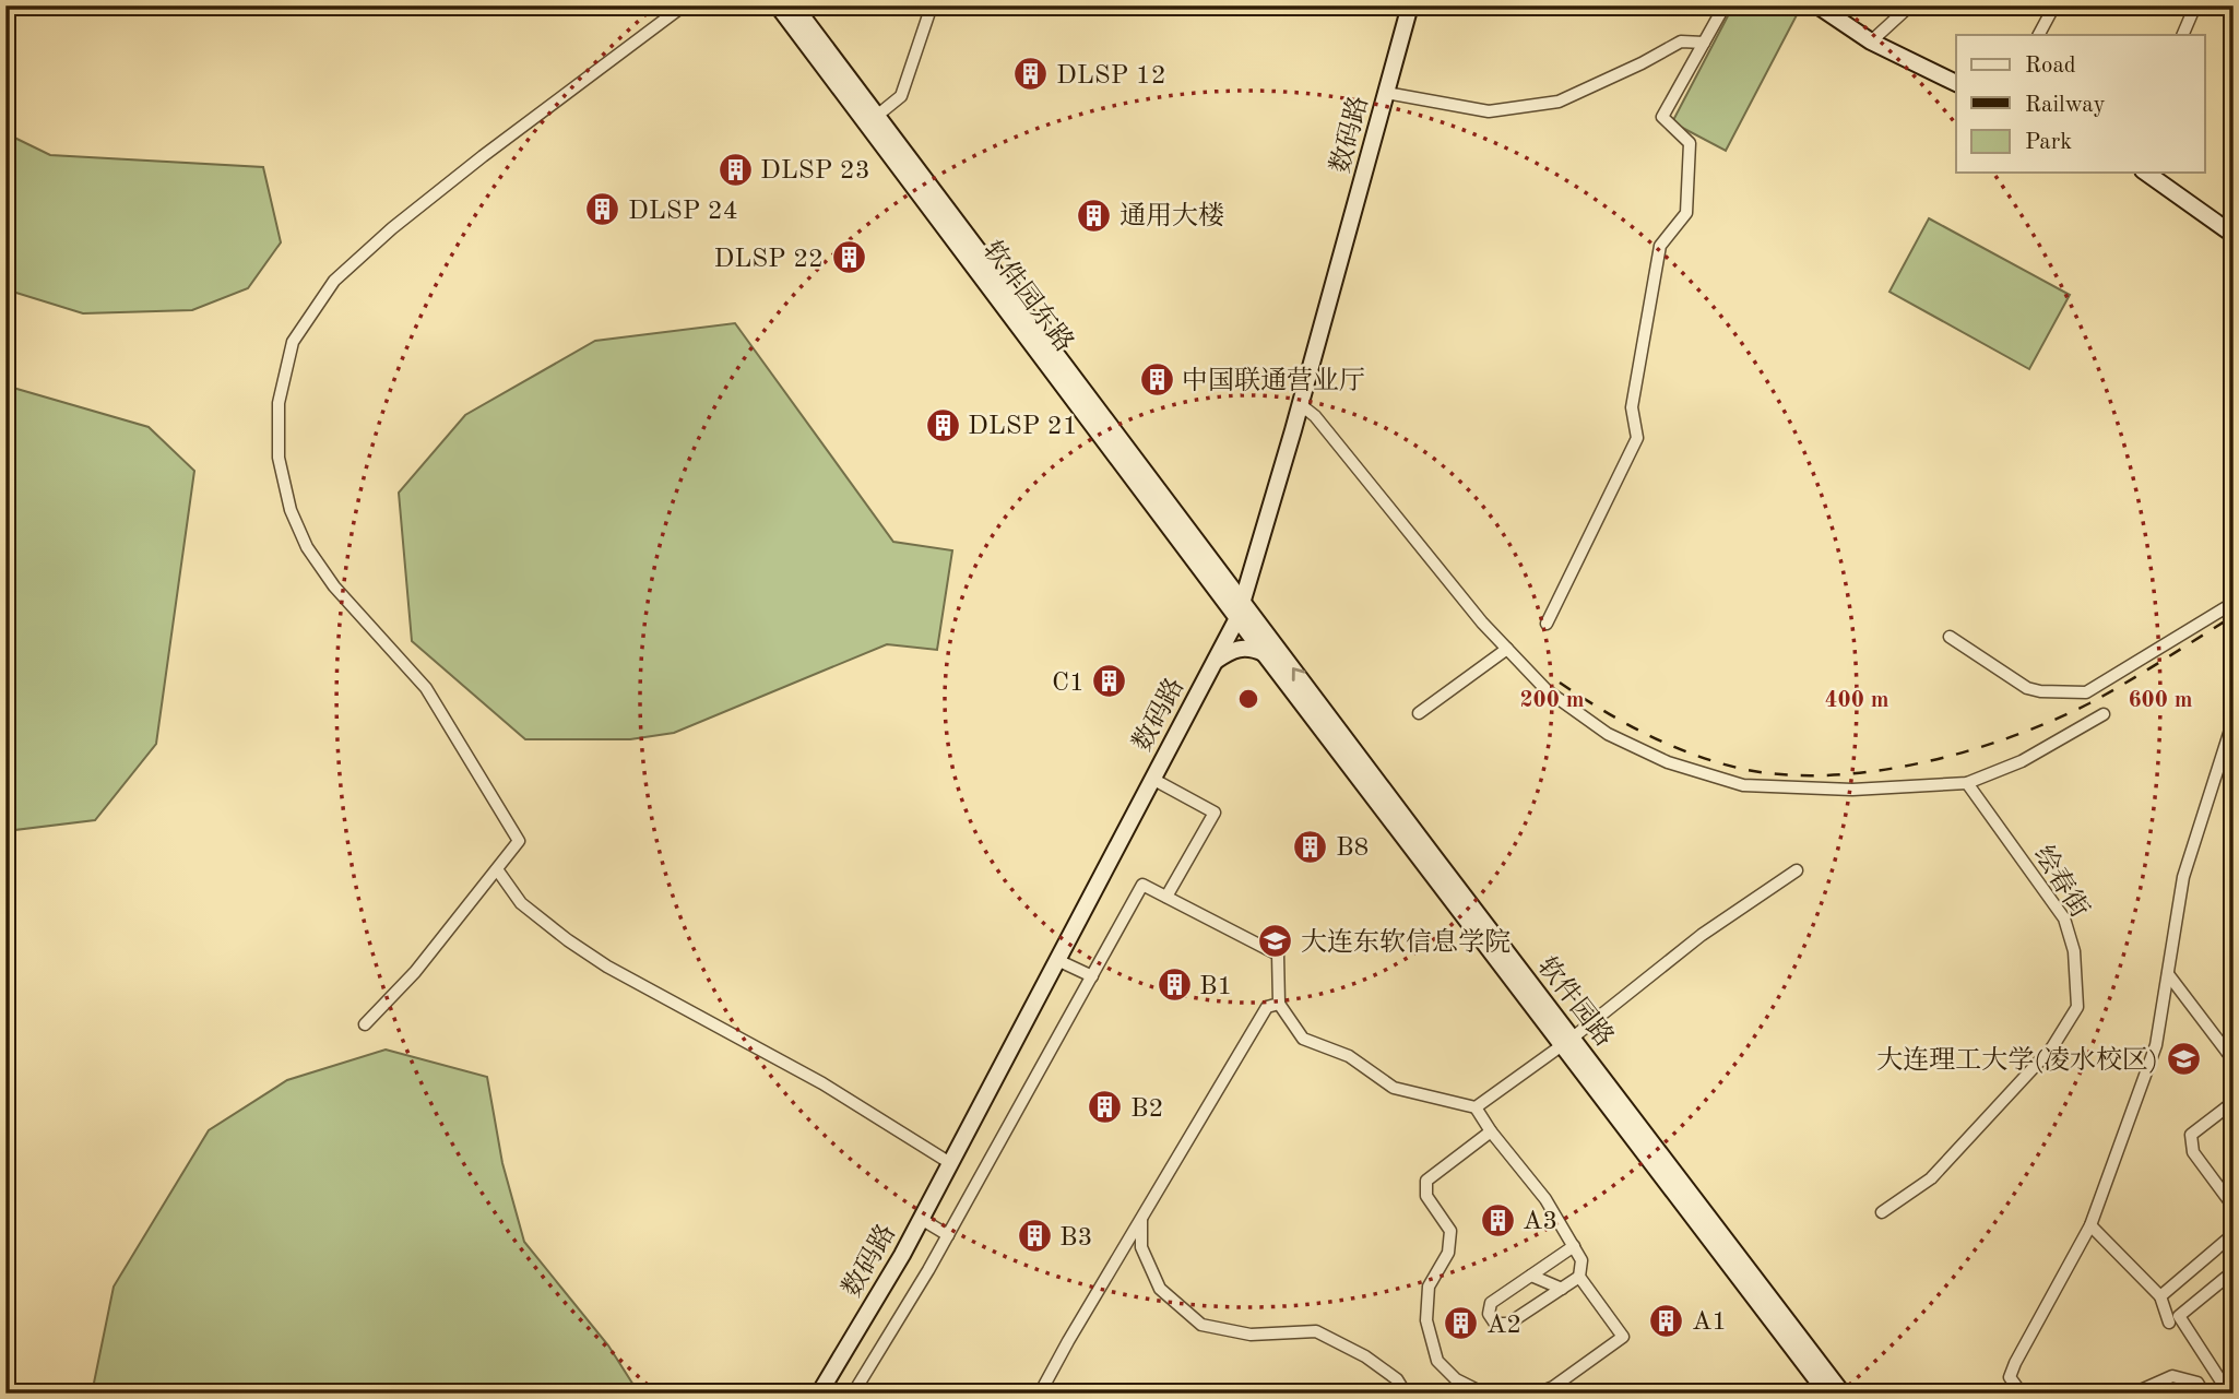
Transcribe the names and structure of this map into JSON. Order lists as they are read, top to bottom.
{
  "streets": {
    "main road": ["数码路", "软件园东路", "软件园路"],
    "street": ["绘春街"]
  },
  "crossings": [
    ["数码路", "软件园东路"],
    ["数码路", "软件园路"],
    ["软件园东路", "软件园路"]
  ],
  "places": {
    "building": [
      "DLSP 12",
      "DLSP 23",
      "DLSP 24",
      "通用大楼",
      "DLSP 22",
      "中国联通营业厅",
      "DLSP 21",
      "C1",
      "B8",
      "B1",
      "B2",
      "A3",
      "B3",
      "A1",
      "A2"
    ],
    "school or university": ["大连东软信息学院", "大连理工大学(凌水校区)"]
  },
  "legend": ["Road", "Railway", "Park"],
  "rings": ["200 m", "400 m", "600 m"]
}
